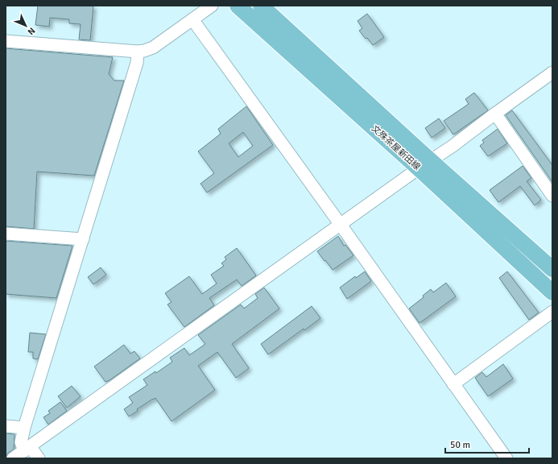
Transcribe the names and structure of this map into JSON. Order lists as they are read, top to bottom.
{
  "streets": {
    "main road": ["文殊茶屋新田線"]
  },
  "scale_bar": "50 m",
  "north": "bottom right"
}
